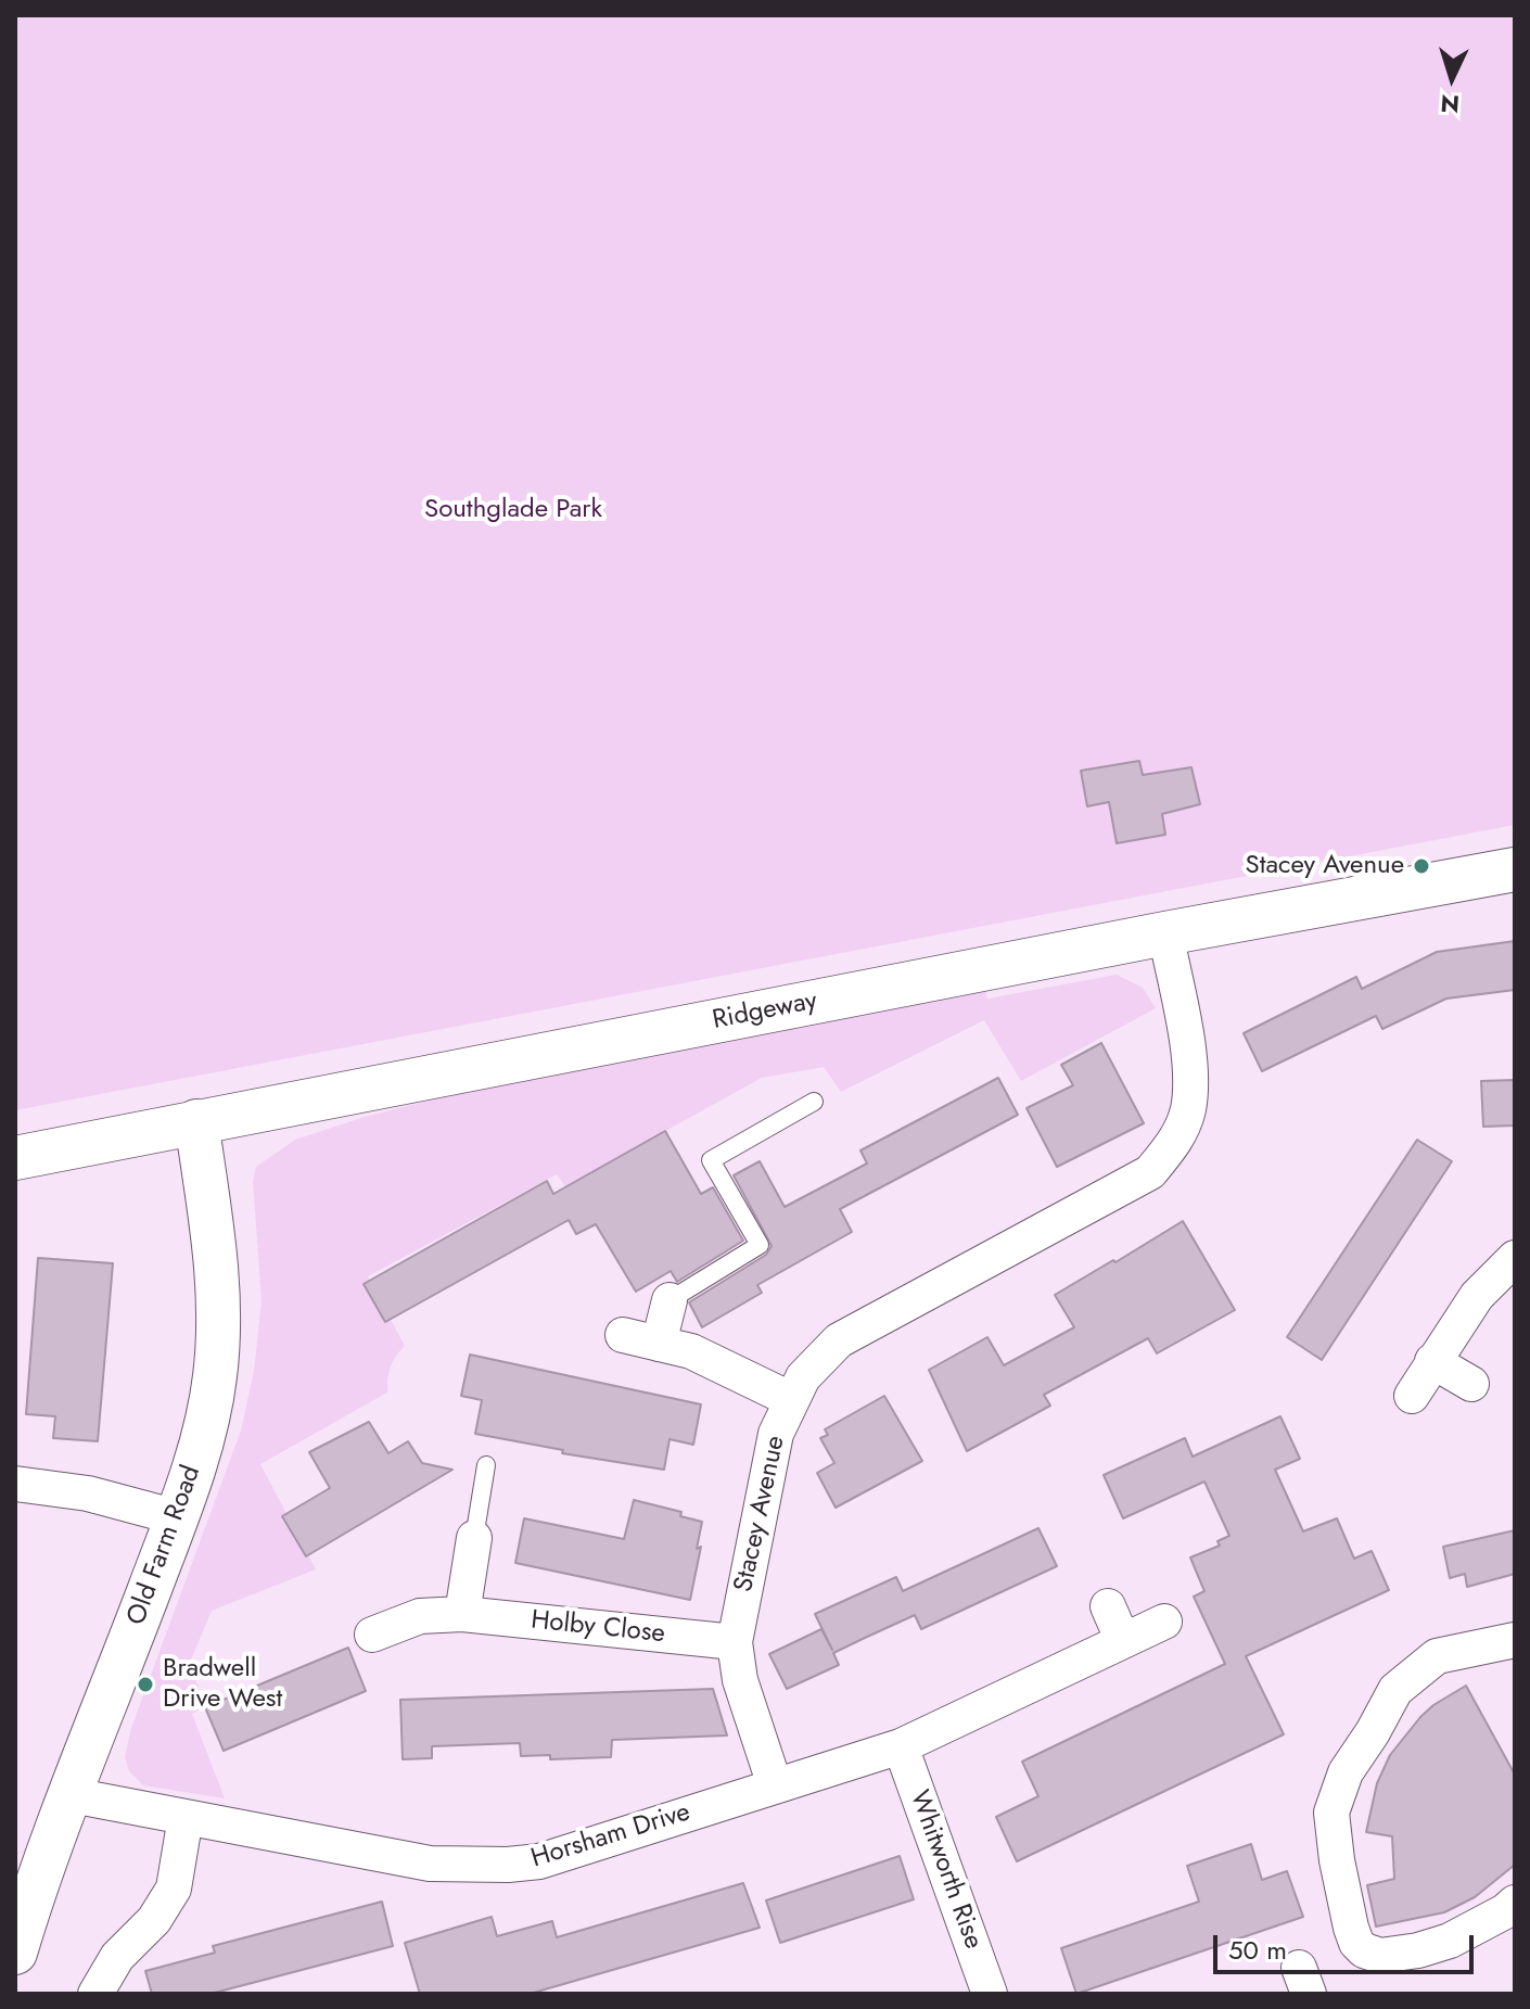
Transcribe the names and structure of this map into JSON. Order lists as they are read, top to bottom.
{
  "streets": {
    "street": [
      "Ridgeway",
      "Stacey Avenue",
      "Old Farm Road",
      "Holby Close",
      "Horsham Drive",
      "Whitworth Rise"
    ]
  },
  "crossings": [
    ["Ridgeway", "Stacey Avenue"],
    ["Ridgeway", "Old Farm Road"],
    ["Stacey Avenue", "Holby Close"],
    ["Stacey Avenue", "Horsham Drive"],
    ["Old Farm Road", "Horsham Drive"],
    ["Horsham Drive", "Whitworth Rise"]
  ],
  "parks": ["Southglade Park"],
  "places": ["Stacey Avenue", "Bradwell Drive West"],
  "scale_bar": "50 m",
  "north": "bottom"
}
